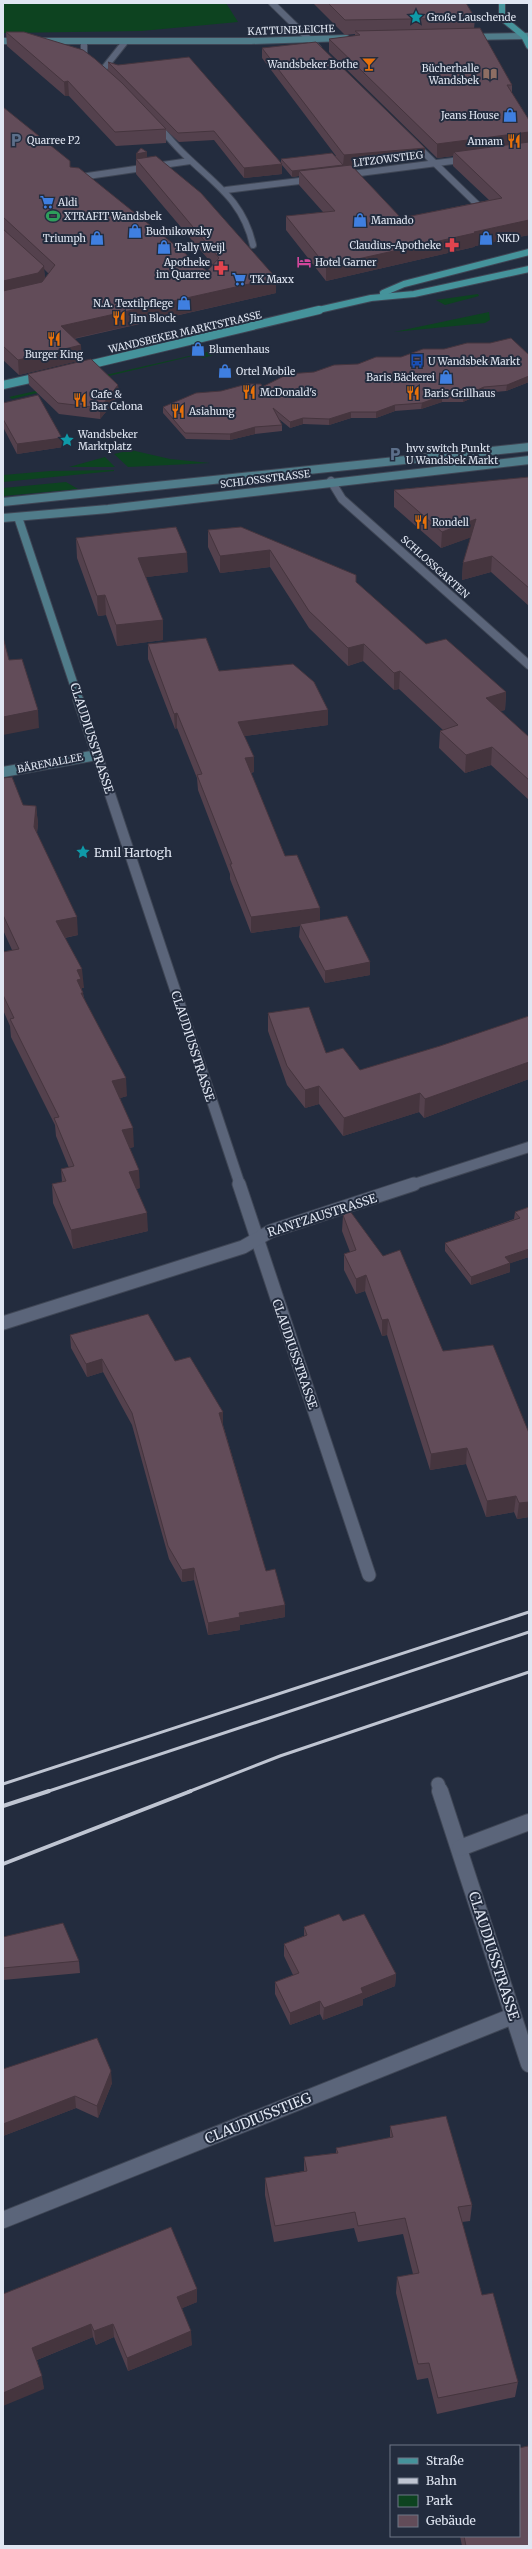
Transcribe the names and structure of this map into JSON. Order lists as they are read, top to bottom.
{
  "streets": {
    "main road": [
      "KATTUNBLEICHE",
      "WANDSBEKER MARKTSTRASSE",
      "SCHLOSSSTRASSE",
      "CLAUDIUSSTRASSE",
      "BÄRENALLEE"
    ],
    "street": [
      "LITZOWSTIEG",
      "SCHLOSSGARTEN",
      "RANTZAUSTRASSE",
      "CLAUDIUSSTIEG"
    ]
  },
  "crossings": [
    ["SCHLOSSSTRASSE", "SCHLOSSGARTEN"],
    ["SCHLOSSSTRASSE", "CLAUDIUSSTRASSE"],
    ["CLAUDIUSSTRASSE", "BÄRENALLEE"],
    ["CLAUDIUSSTRASSE", "RANTZAUSTRASSE"],
    ["CLAUDIUSSTRASSE", "CLAUDIUSSTIEG"]
  ],
  "places": {
    "place": ["Große Lauschende", "Wandsbeker Marktplatz", "Emil Hartogh"],
    "bar": ["Wandsbeker Bothe"],
    "library": ["Bücherhalle Wandsbek"],
    "shop": [
      "Jeans House",
      "Mamado",
      "Budnikowsky",
      "Triumph",
      "NKD",
      "Tally Weijl",
      "N.A. Textilpflege",
      "Blumenhaus",
      "Ortel Mobile",
      "Baris Bäckerei"
    ],
    "parking": ["Quarree P2", "hvv switch Punkt U Wandsbek Markt"],
    "restaurant": [
      "Annam",
      "Jim Block",
      "Burger King",
      "McDonald's",
      "Baris Grillhaus",
      "Cafe & Bar Celona",
      "Asiahung",
      "Rondell"
    ],
    "supermarket": ["Aldi", "TK Maxx"],
    "sports": ["XTRAFIT Wandsbek"],
    "pharmacy": ["Claudius-Apotheke", "Apotheke im Quarree"],
    "hotel": ["Hotel Garner"],
    "bus stop": ["U Wandsbek Markt"]
  },
  "legend": [
    "Straße",
    "Bahn",
    "Park",
    "Gebäude"
  ]
}
